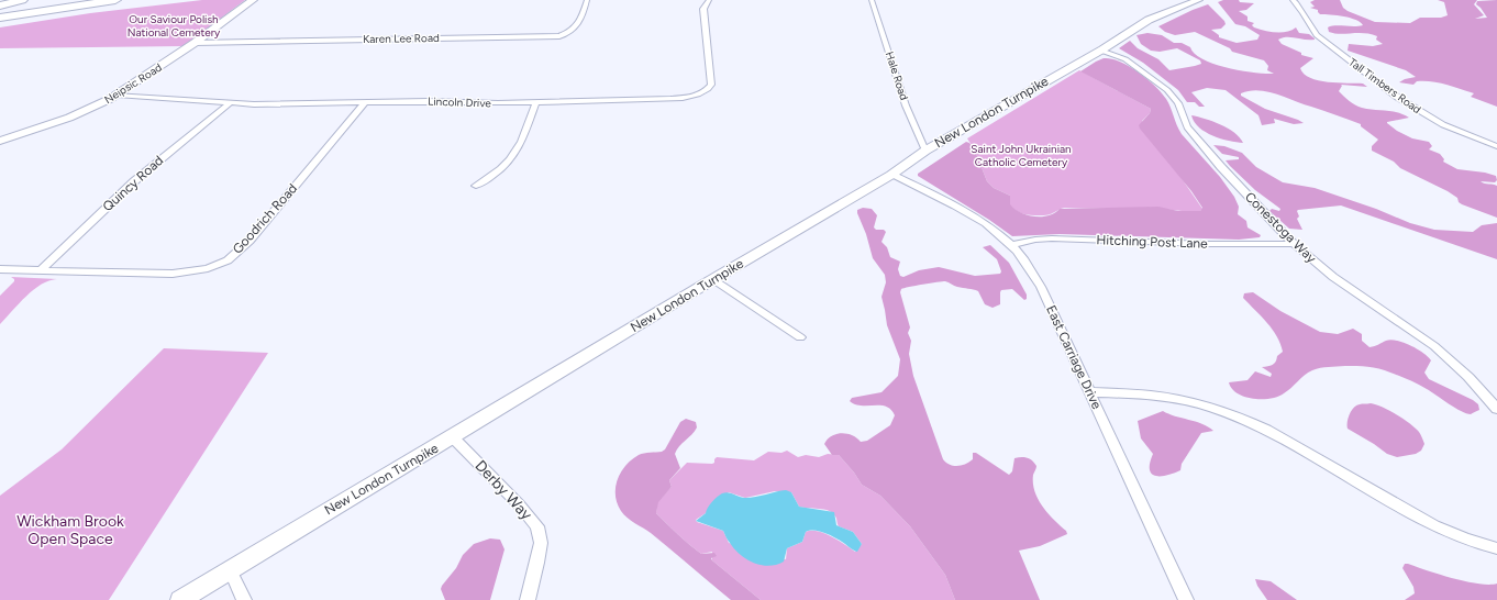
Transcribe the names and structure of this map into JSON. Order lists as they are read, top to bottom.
{
  "streets": {
    "street": [
      "Karen Lee Road",
      "Hale Road",
      "Neipsic Road",
      "Tall Timbers Road",
      "Lincoln Drive",
      "New London Turnpike",
      "Quincy Road",
      "Goodrich Road",
      "Conestoga Way",
      "Hitching Post Lane",
      "East Carriage Drive",
      "Derby Way"
    ]
  },
  "crossings": [
    ["Karen Lee Road", "Neipsic Road"],
    ["Hale Road", "New London Turnpike"],
    ["Neipsic Road", "Lincoln Drive"],
    ["Lincoln Drive", "Quincy Road"],
    ["Lincoln Drive", "Goodrich Road"],
    ["New London Turnpike", "Conestoga Way"],
    ["New London Turnpike", "East Carriage Drive"],
    ["New London Turnpike", "Derby Way"],
    ["Quincy Road", "Goodrich Road"],
    ["Conestoga Way", "Hitching Post Lane"],
    ["Hitching Post Lane", "East Carriage Drive"]
  ],
  "parks": ["Our Saviour Polish National Cemetery", "Saint John Ukrainian Catholic Cemetery", "Wickham Brook Open Space"]
}
